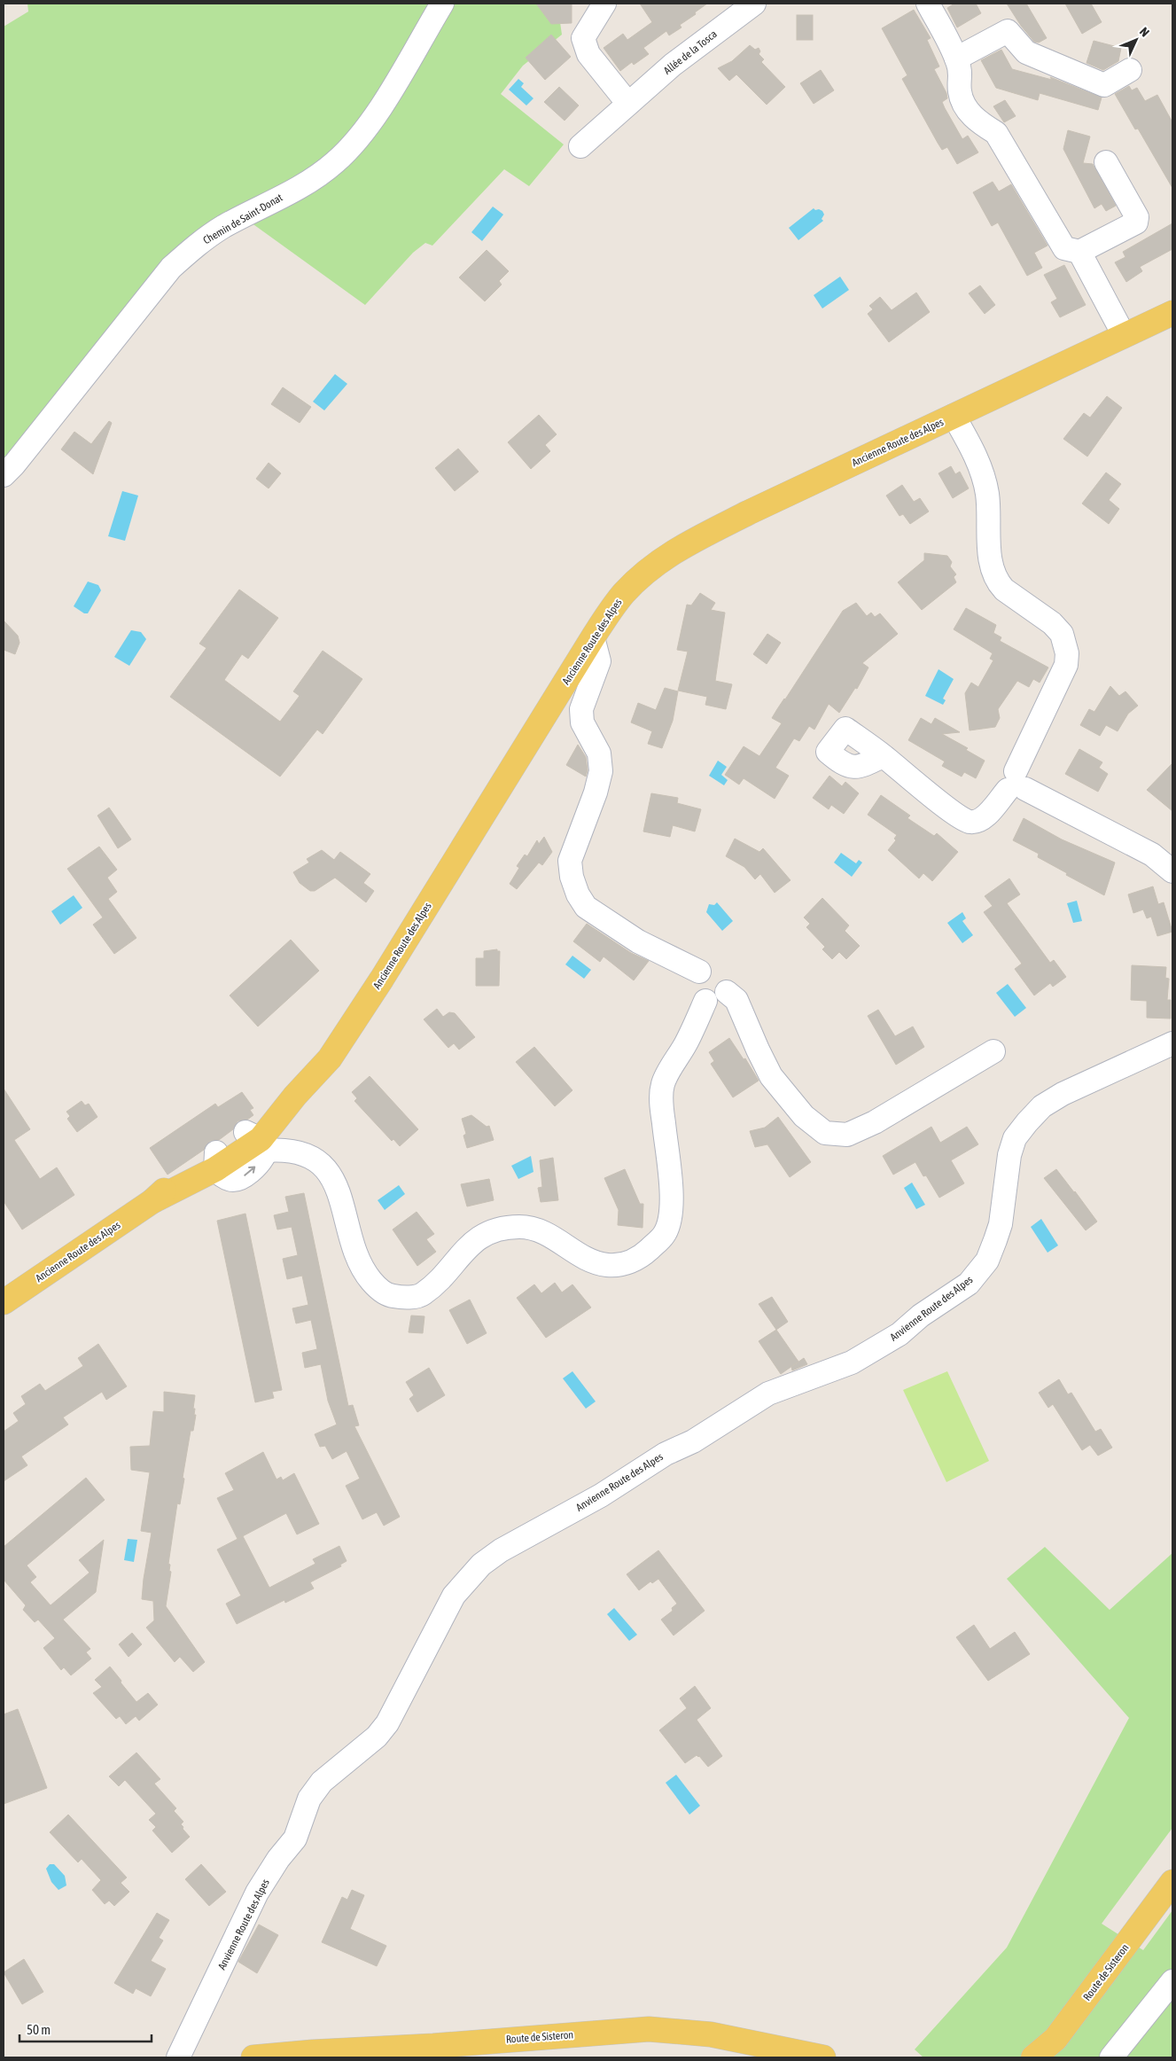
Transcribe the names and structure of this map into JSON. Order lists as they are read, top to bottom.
{
  "streets": {
    "main road": ["Ancienne Route des Alpes", "Route de Sisteron"],
    "street": ["Allée de la Tosca", "Chemin de Saint-Donat", "Anvienne Route des Alpes"]
  },
  "scale_bar": "50 m",
  "north": "top right"
}
